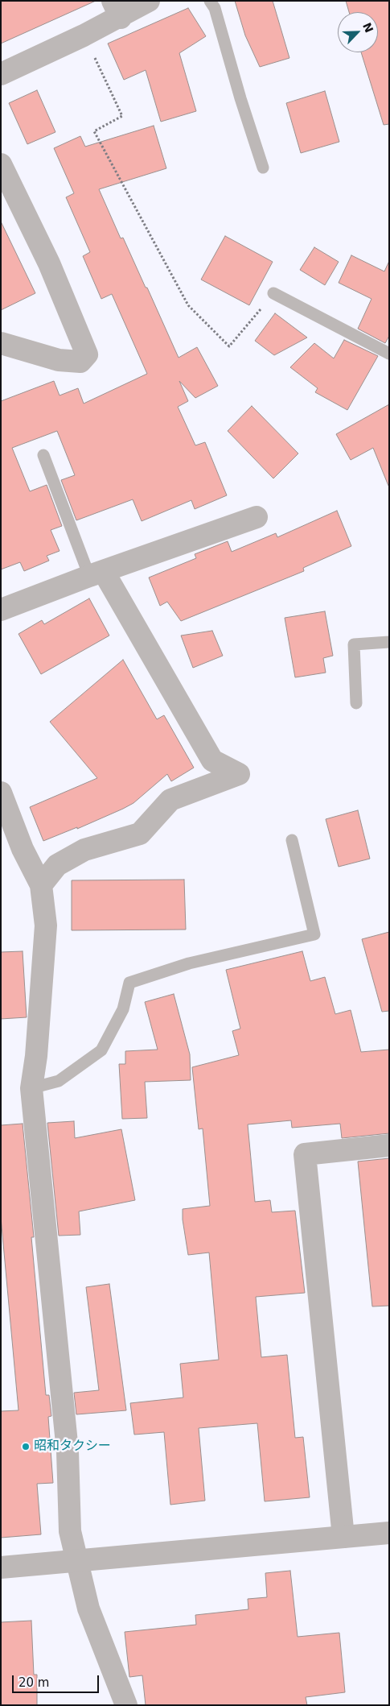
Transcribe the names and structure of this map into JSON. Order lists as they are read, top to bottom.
{
  "places": ["昭和タクシー"],
  "scale_bar": "20 m",
  "north": "top right"
}
